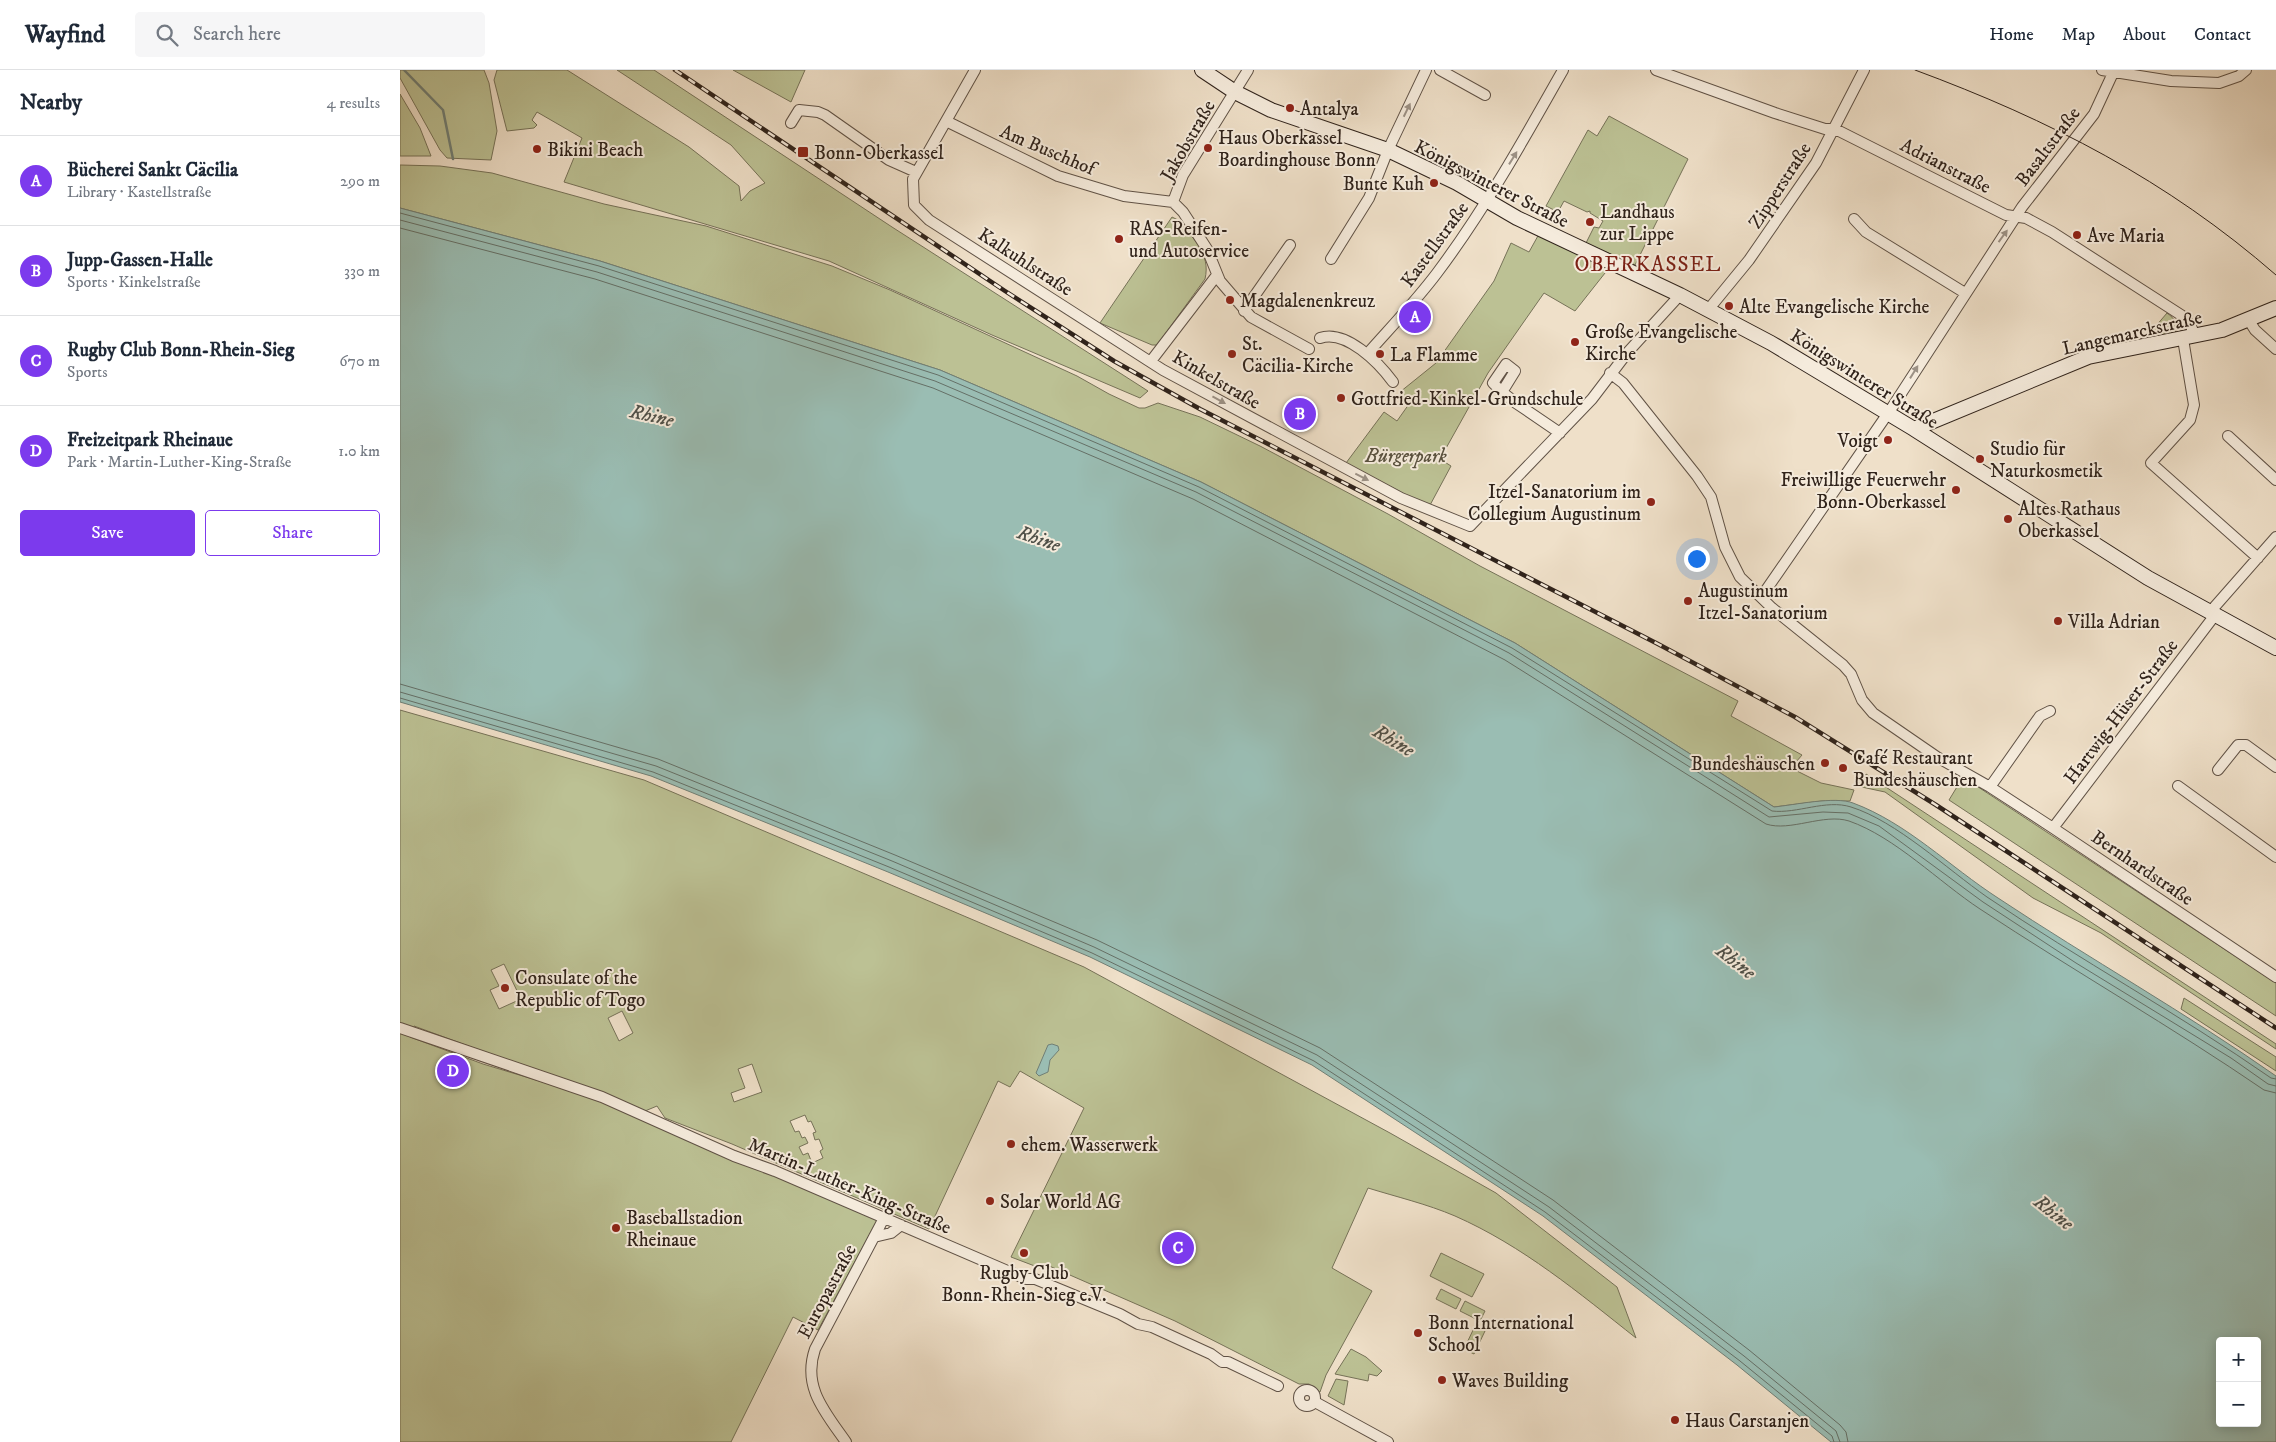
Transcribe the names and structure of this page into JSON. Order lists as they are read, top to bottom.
{
  "streets": {
    "main road": ["Königswinterer Straße", "Langemarckstraße"],
    "street": [
      "Jakobstraße",
      "Basaltstraße",
      "Am Buschhof",
      "Adrianstraße",
      "Zipperstraße",
      "Kastellstraße",
      "Kalkuhlstraße",
      "Kinkelstraße",
      "Hartwig-Hüser-Straße",
      "Bernhardstraße",
      "Martin-Luther-King-Straße",
      "Europastraße"
    ]
  },
  "crossings": [
    ["Jakobstraße", "Am Buschhof"],
    ["Jakobstraße", "Königswinterer Straße"],
    ["Basaltstraße", "Adrianstraße"],
    ["Basaltstraße", "Königswinterer Straße"],
    ["Basaltstraße", "Bernhardstraße"],
    ["Am Buschhof", "Kalkuhlstraße"],
    ["Adrianstraße", "Zipperstraße"],
    ["Adrianstraße", "Langemarckstraße"],
    ["Königswinterer Straße", "Zipperstraße"],
    ["Königswinterer Straße", "Kastellstraße"],
    ["Königswinterer Straße", "Langemarckstraße"],
    ["Königswinterer Straße", "Kinkelstraße"],
    ["Königswinterer Straße", "Hartwig-Hüser-Straße"],
    ["Kalkuhlstraße", "Kinkelstraße"],
    ["Kinkelstraße", "Bernhardstraße"],
    ["Hartwig-Hüser-Straße", "Bernhardstraße"],
    ["Martin-Luther-King-Straße", "Europastraße"]
  ],
  "one_way": ["Basaltstraße", "Kastellstraße"],
  "districts": ["OBERKASSEL"],
  "water": ["Rhine"],
  "parks": ["Bürgerpark"],
  "places": {
    "other": [
      "Antalya",
      "Haus Oberkassel Boardinghouse Bonn",
      "Bikini Beach",
      "Bunte Kuh",
      "Landhaus zur Lippe",
      "Ave Maria",
      "RAS-Reifen- und Autoservice",
      "Magdalenenkreuz",
      "Alte Evangelische Kirche",
      "Große Evangelische Kirche",
      "St. Cäcilia-Kirche",
      "La Flamme",
      "Gottfried-Kinkel-Grundschule",
      "Voigt",
      "Studio für Naturkosmetik",
      "Freiwillige Feuerwehr Bonn-Oberkassel",
      "Itzel-Sanatorium im Collegium Augustinum",
      "Altes Rathaus Oberkassel",
      "Augustinum Itzel-Sanatorium",
      "Villa Adrian",
      "Bundeshäuschen",
      "Café Restaurant Bundeshäuschen",
      "Consulate of the Republic of Togo",
      "ehem. Wasserwerk",
      "Solar World AG",
      "Baseballstadion Rheinaue",
      "Rugby Club Bonn-Rhein-Sieg e.V.",
      "Bonn International School",
      "Waves Building",
      "Haus Carstanjen"
    ],
    "transit": ["Bonn-Oberkassel"]
  },
  "page": {
    "header": "Wayfind",
    "search": "Search here",
    "nav": [
      "Home",
      "Map",
      "About",
      "Contact"
    ],
    "heading": ["Nearby", "4 results"],
    "list": [
      {
        "mark": "A",
        "name": "Bücherei Sankt Cäcilia",
        "note": "Library · Kastellstraße",
        "value": "290 m"
      },
      {
        "mark": "B",
        "name": "Jupp-Gassen-Halle",
        "note": "Sports · Kinkelstraße",
        "value": "330 m"
      },
      {
        "mark": "C",
        "name": "Rugby Club Bonn-Rhein-Sieg",
        "note": "Sports",
        "value": "670 m"
      },
      {
        "mark": "D",
        "name": "Freizeitpark Rheinaue",
        "note": "Park · Martin-Luther-King-Straße",
        "value": "1.0 km"
      }
    ],
    "pins": [
      "A",
      "B",
      "D",
      "C"
    ],
    "buttons": ["Save", "Share"],
    "map_buttons": ["+", "−"]
  }
}
